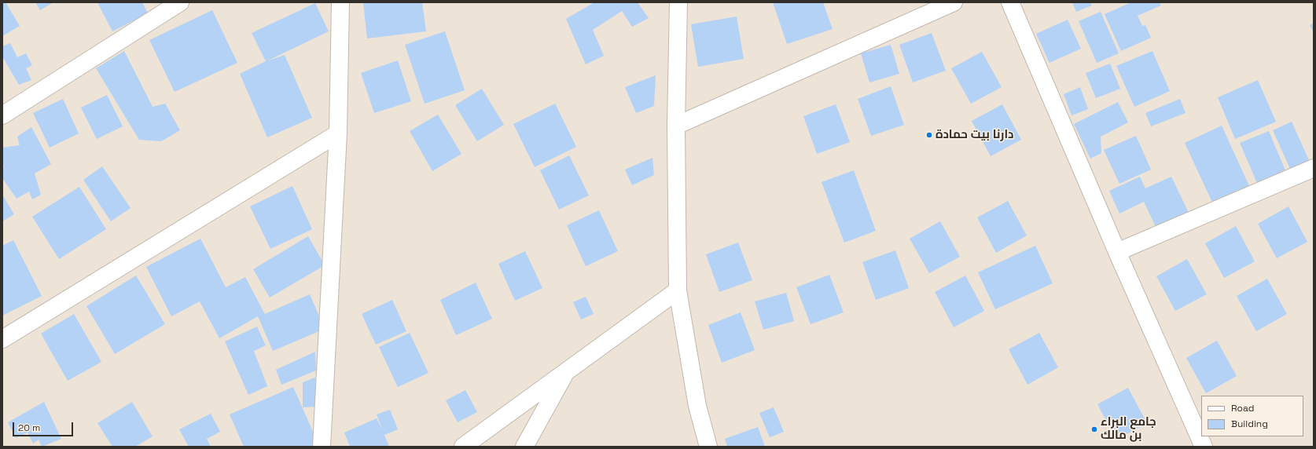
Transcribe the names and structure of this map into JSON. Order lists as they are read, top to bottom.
{
  "places": ["دارنا بيت حمادة", "جامع البراء بن مالك"],
  "legend": ["Road", "Building"],
  "scale_bar": "20 m"
}
